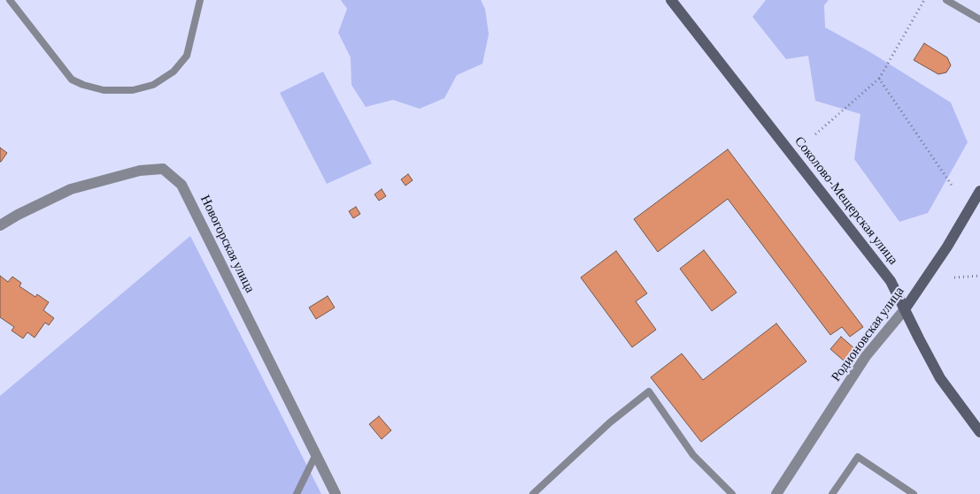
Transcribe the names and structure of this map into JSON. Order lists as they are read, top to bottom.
{
  "streets": {
    "street": ["Соколово-Мещерская улица", "Новогорская улица", "Родионовская улица"]
  },
  "crossings": [
    ["Соколово-Мещерская улица", "Родионовская улица"]
  ]
}
